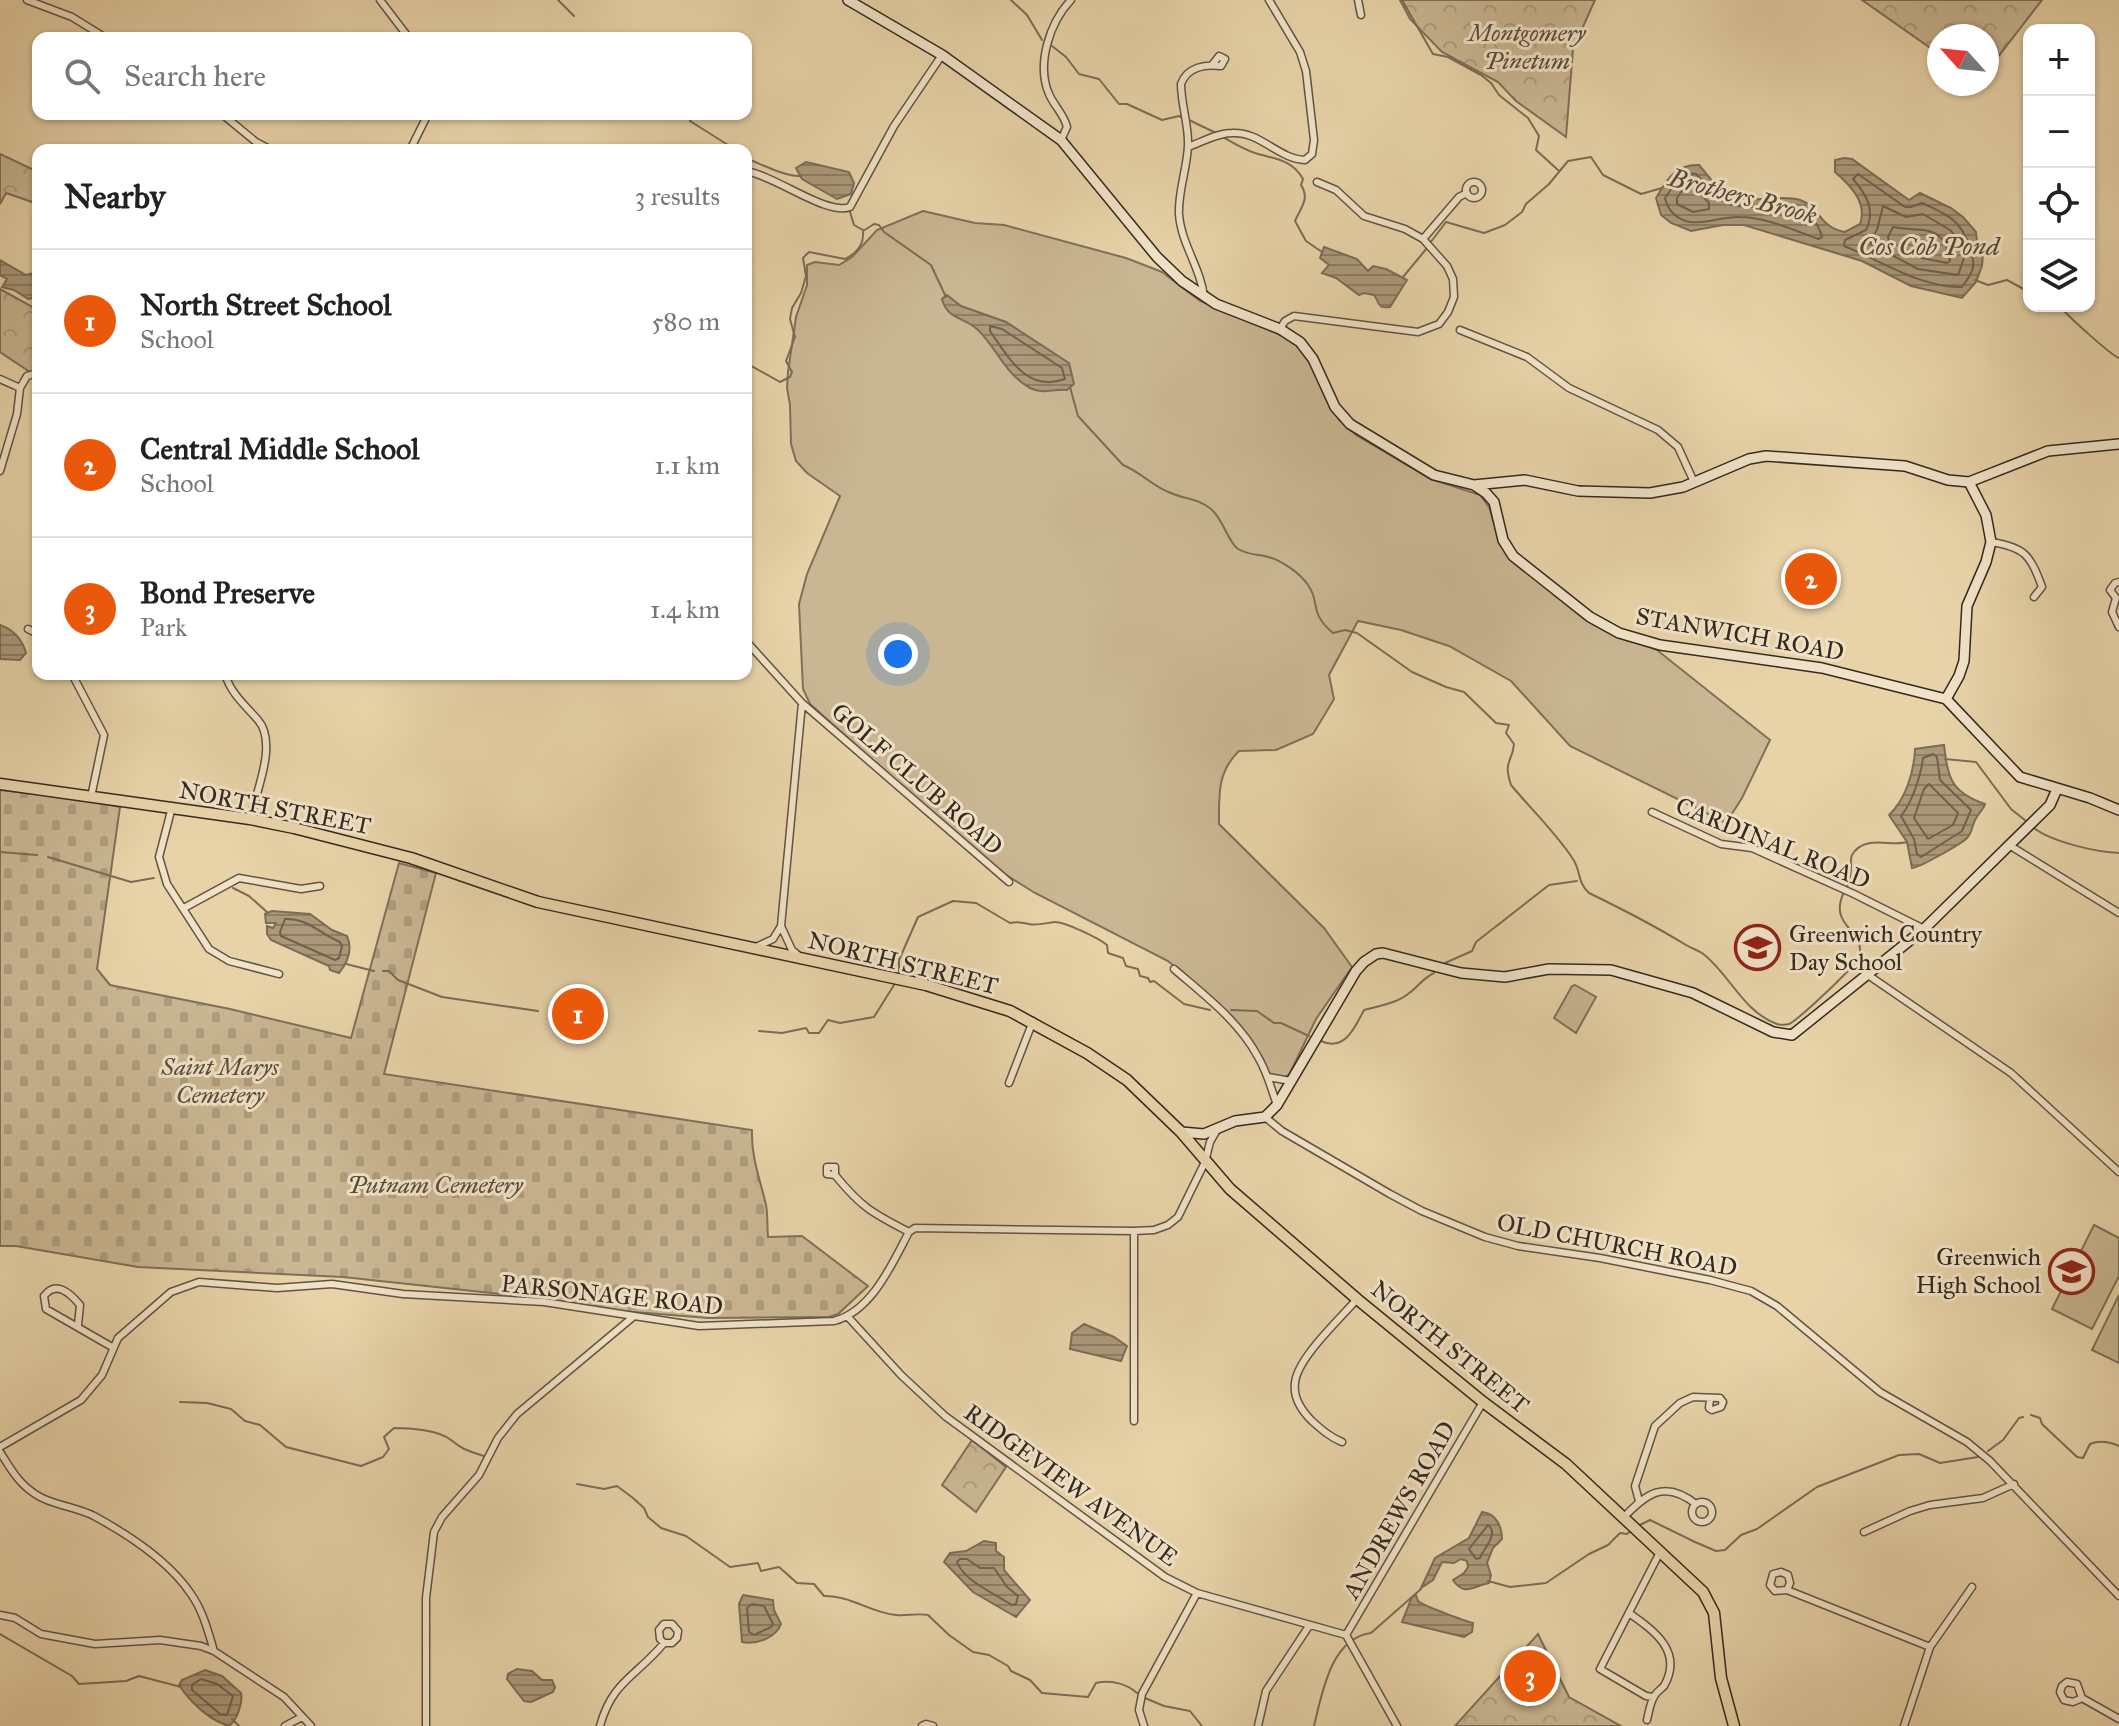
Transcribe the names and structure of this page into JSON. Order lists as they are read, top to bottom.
{
  "streets": {
    "main road": ["NORTH STREET"],
    "street": [
      "STANWICH ROAD",
      "GOLF CLUB ROAD",
      "CARDINAL ROAD",
      "OLD CHURCH ROAD",
      "PARSONAGE ROAD",
      "RIDGEVIEW AVENUE",
      "ANDREWS ROAD"
    ]
  },
  "crossings": [
    ["NORTH STREET", "ANDREWS ROAD"],
    ["PARSONAGE ROAD", "RIDGEVIEW AVENUE"],
    ["RIDGEVIEW AVENUE", "ANDREWS ROAD"]
  ],
  "water": ["Brothers Brook", "Cos Cob Pond"],
  "parks": ["Montgomery Pinetum", "Saint Marys Cemetery", "Putnam Cemetery"],
  "places": {
    "school or university": ["Greenwich Country Day School", "Greenwich High School"]
  },
  "north": "top left",
  "page": {
    "map_buttons": ["+", "−"],
    "search": "Search here",
    "heading": ["Nearby", "3 results"],
    "list": [
      {
        "mark": "1",
        "name": "North Street School",
        "note": "School",
        "value": "580 m"
      },
      {
        "mark": "2",
        "name": "Central Middle School",
        "note": "School",
        "value": "1.1 km"
      },
      {
        "mark": "3",
        "name": "Bond Preserve",
        "note": "Park",
        "value": "1.4 km"
      }
    ],
    "pins": ["2", "1", "3"]
  }
}
